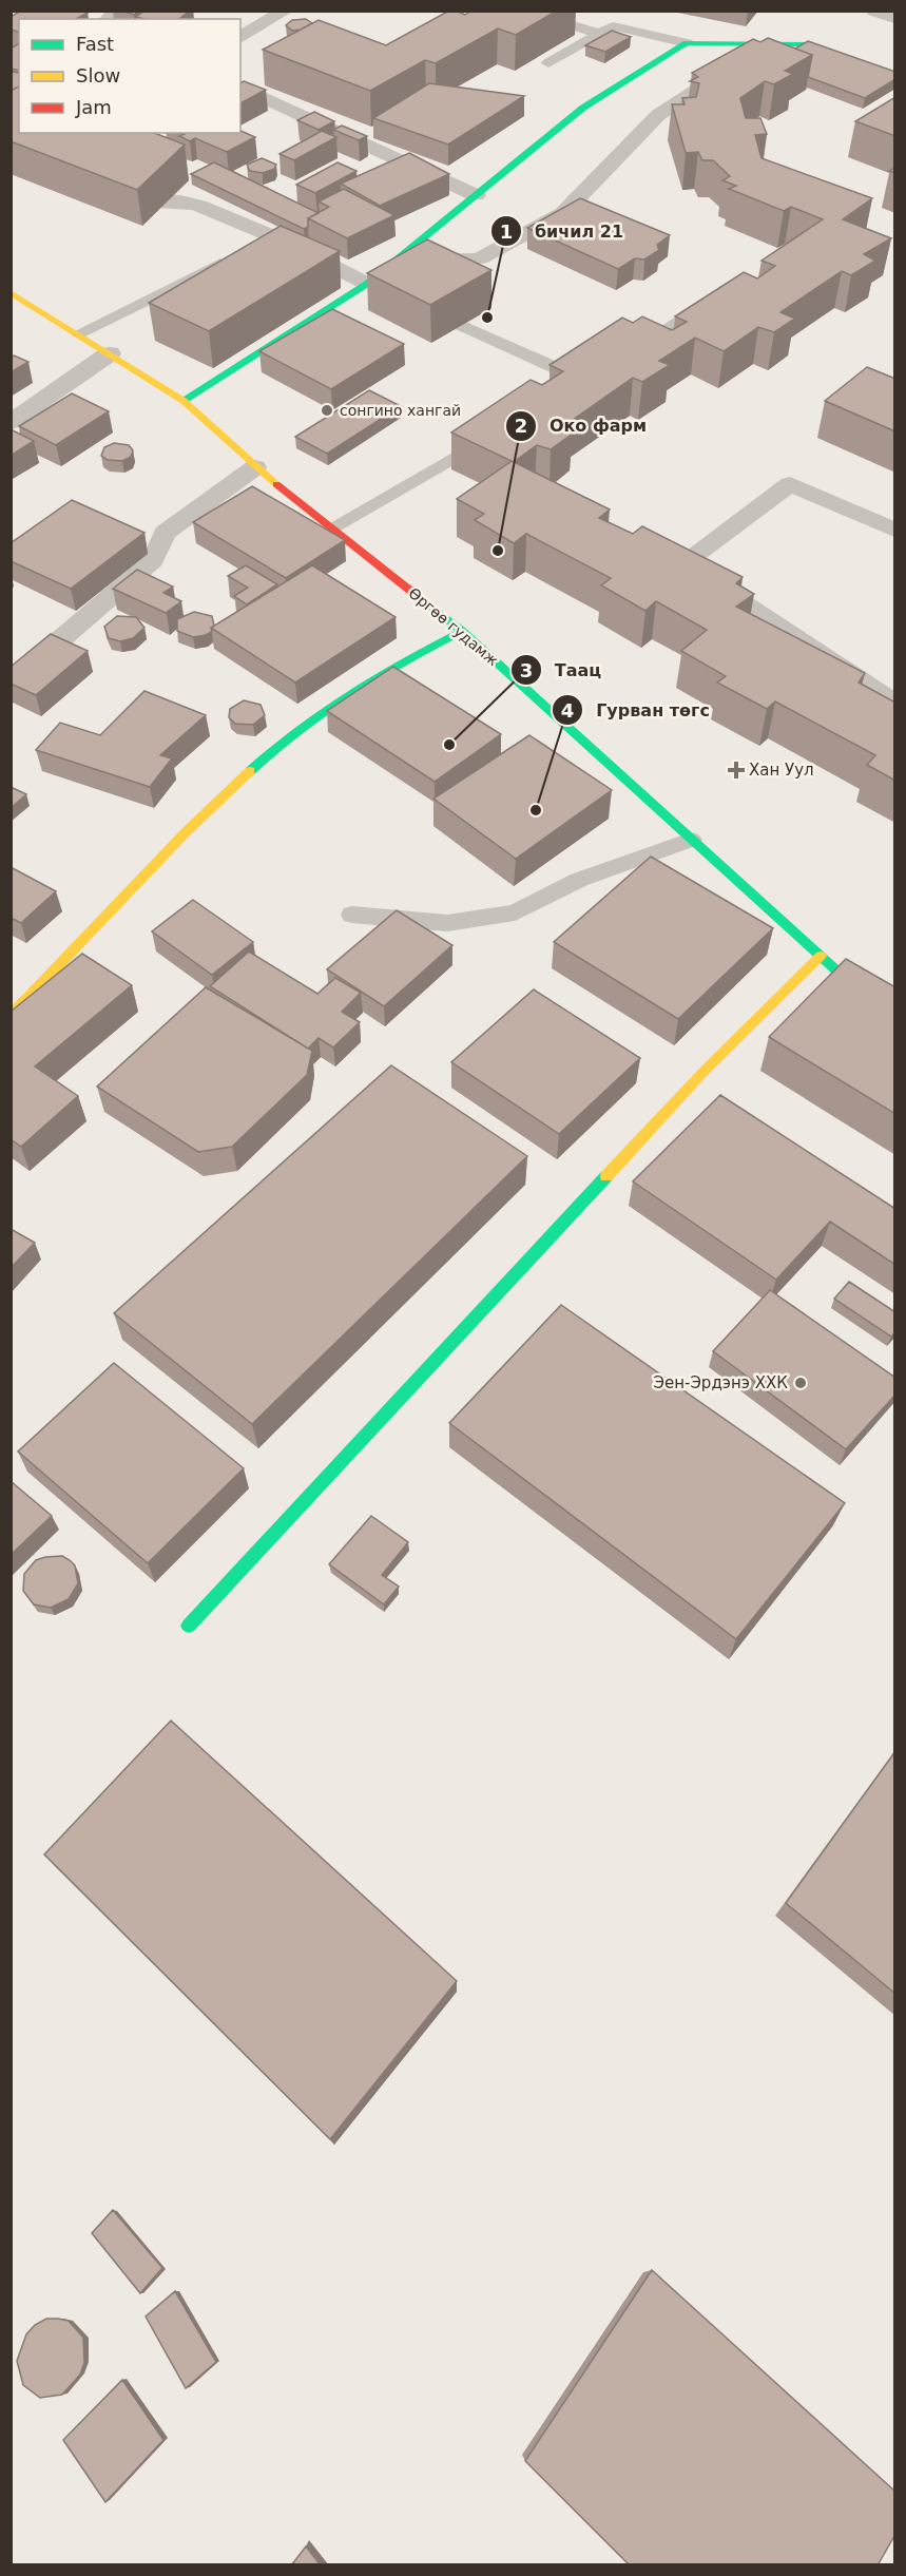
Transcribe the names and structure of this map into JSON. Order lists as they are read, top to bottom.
{
  "streets": {
    "street": ["Өргөө гудамж"]
  },
  "places": {
    "other": [
      "бичил 21",
      "сонгино хангай",
      "Око фарм",
      "Таац",
      "Гурван төгс",
      "Эен-Эрдэнэ ХХК"
    ],
    "health": ["Хан Уул"]
  },
  "legend": ["Fast", "Slow", "Jam"]
}
